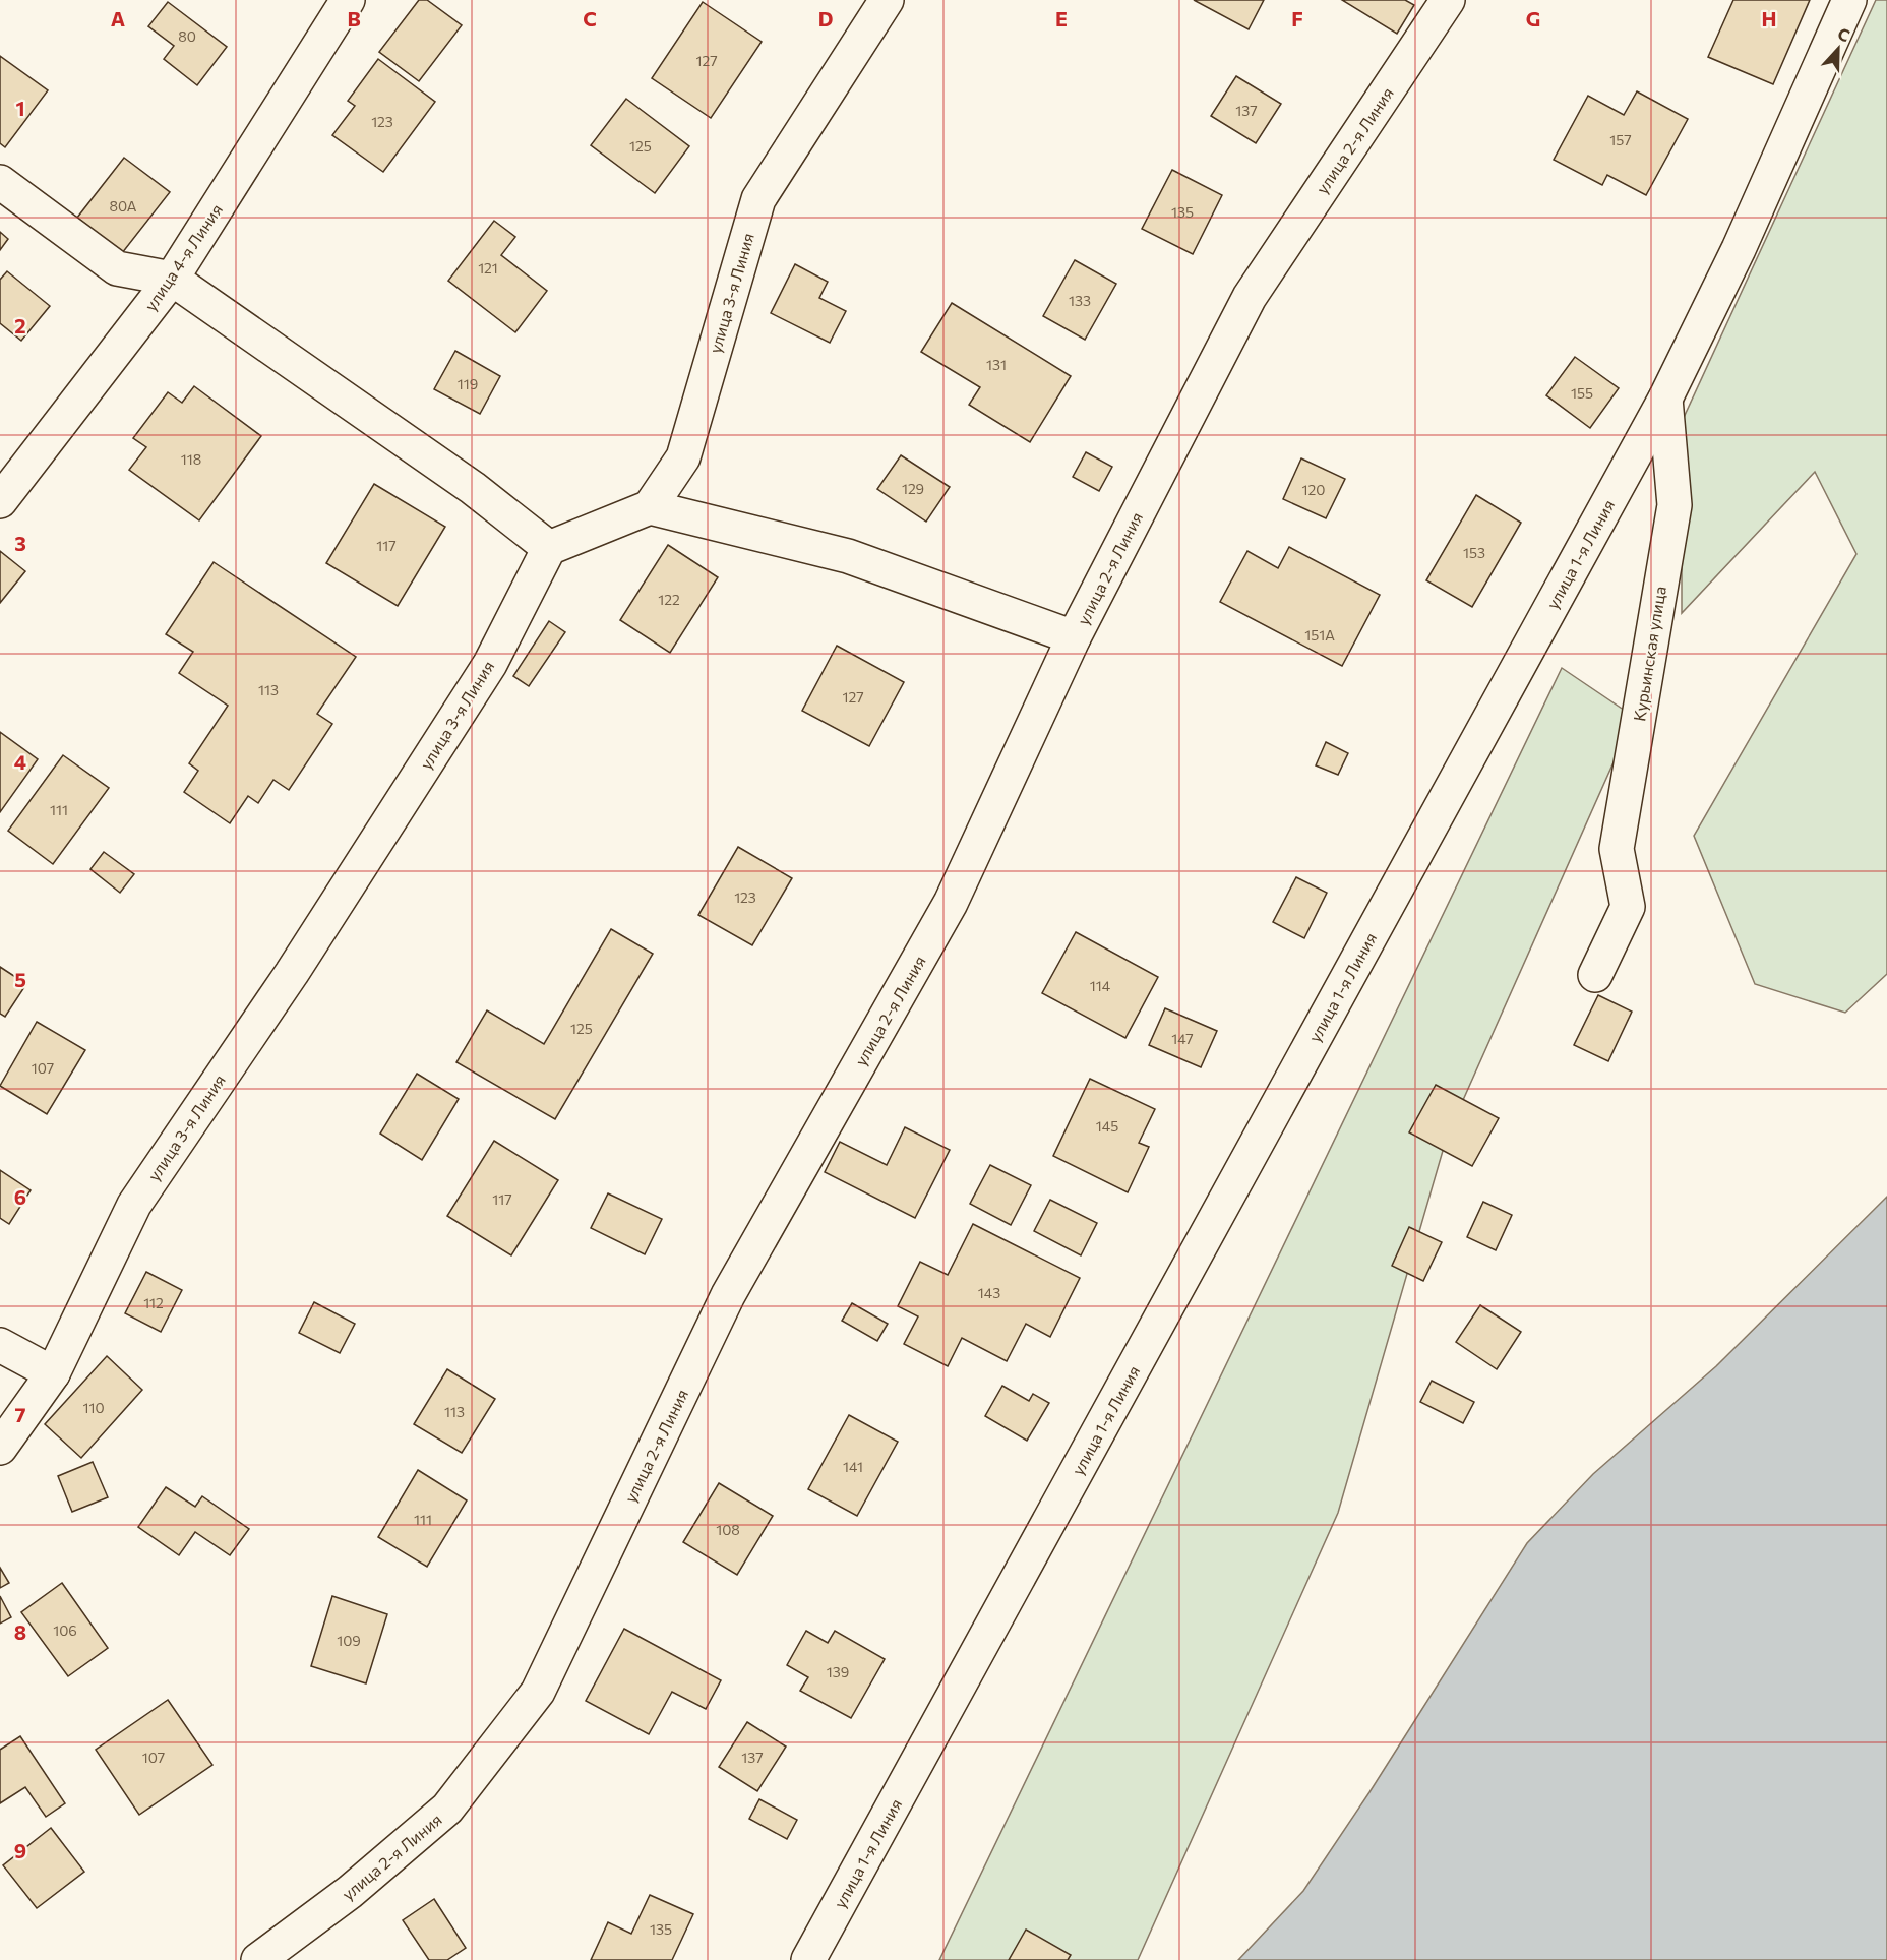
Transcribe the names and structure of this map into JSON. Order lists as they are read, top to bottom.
{
  "streets": {
    "street": [
      "улица 2-я Линия",
      "улица 4-я Линия",
      "улица 3-я Линия",
      "улица 1-я Линия",
      "Курьинская улица"
    ]
  },
  "crossings": [
    ["улица 1-я Линия", "Курьинская улица"]
  ],
  "house_numbers": [
    "80",
    "127",
    "137",
    "123",
    "157",
    "125",
    "80А",
    "135",
    "121",
    "133",
    "131",
    "119",
    "155",
    "118",
    "129",
    "120",
    "117",
    "153",
    "122",
    "151А",
    "113",
    "127",
    "111",
    "123",
    "114",
    "125",
    "147",
    "107",
    "145",
    "117",
    "143",
    "112",
    "110",
    "113",
    "141",
    "111",
    "108",
    "106",
    "109",
    "139",
    "107",
    "137",
    "135"
  ],
  "north": "top",
  "grid": {
    "columns": [
      "A",
      "B",
      "C",
      "D",
      "E",
      "F",
      "G",
      "H"
    ],
    "rows": [
      "1",
      "2",
      "3",
      "4",
      "5",
      "6",
      "7",
      "8",
      "9"
    ]
  }
}
